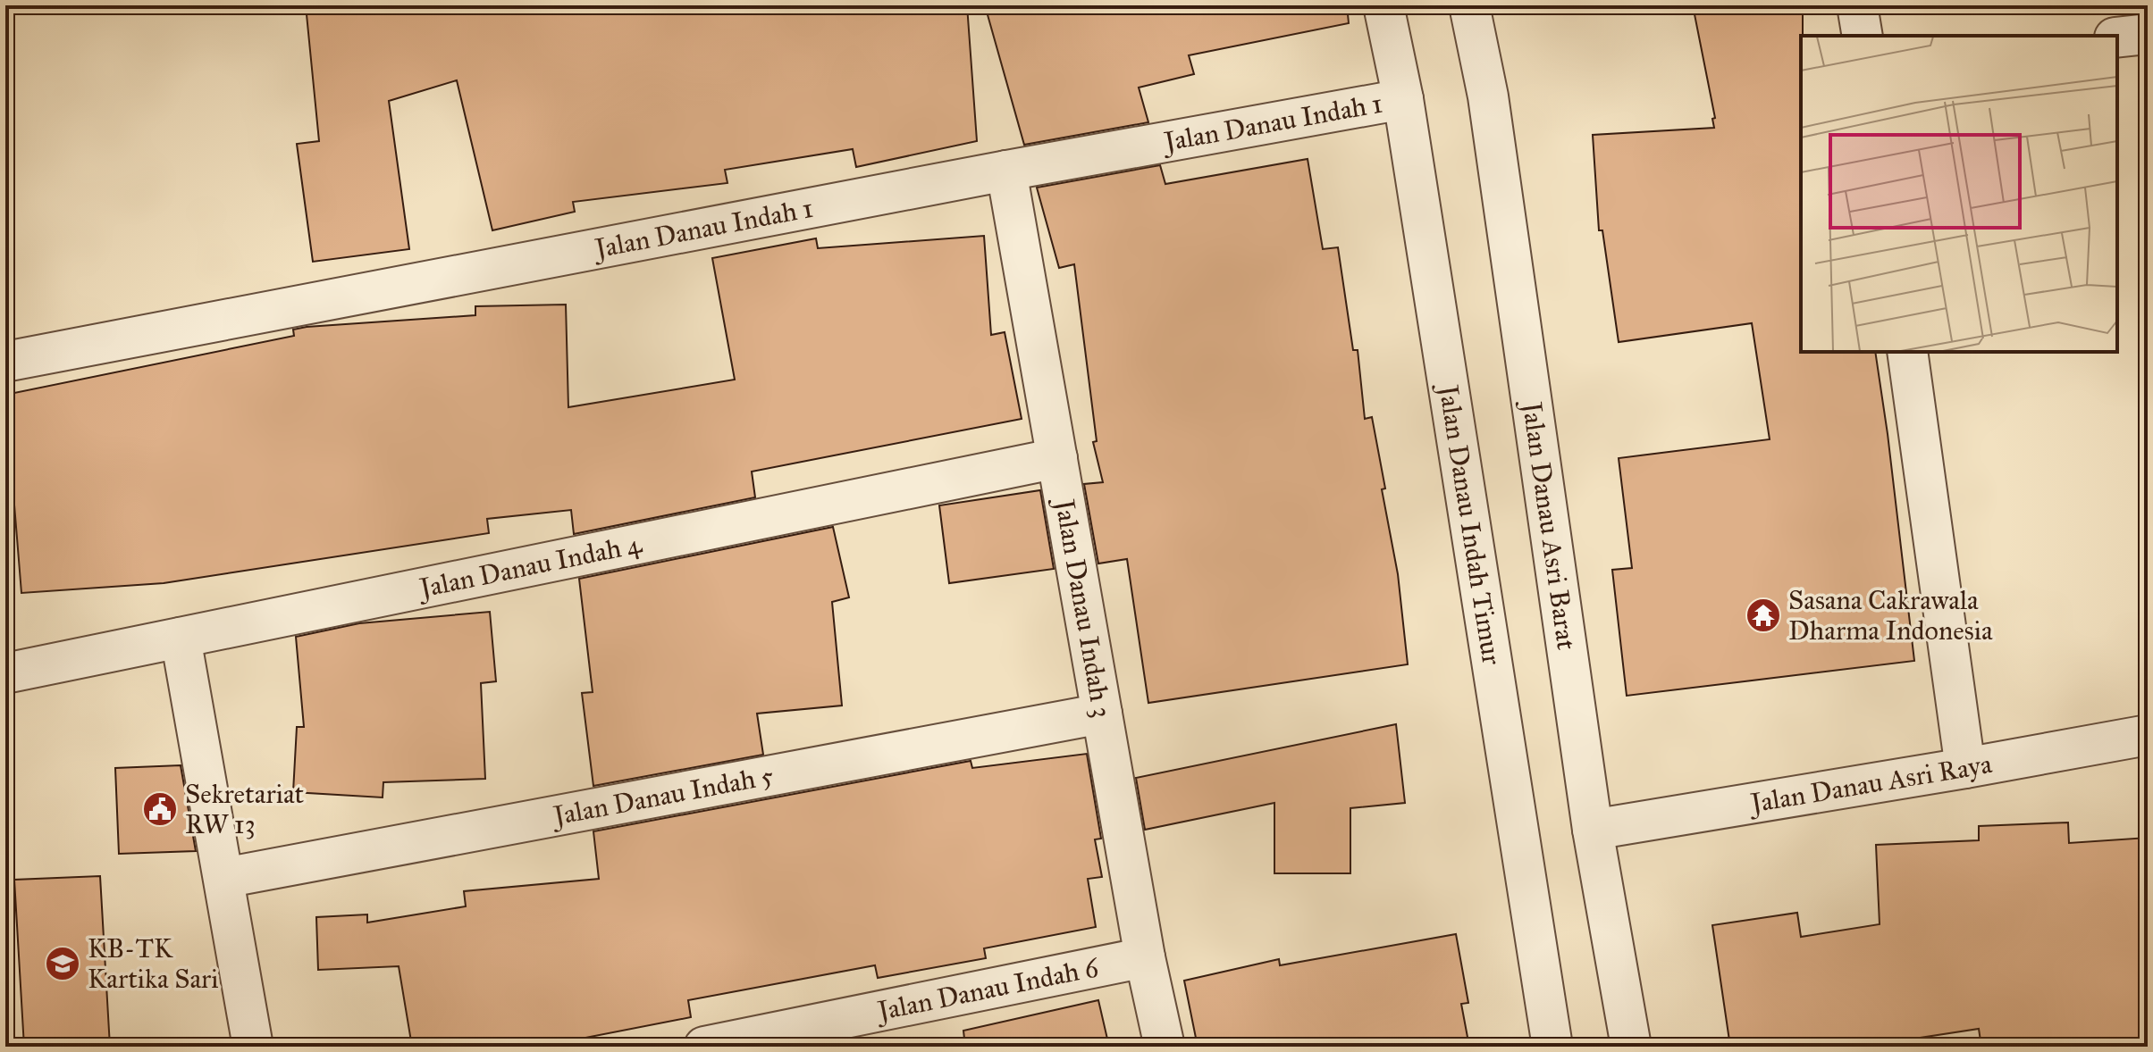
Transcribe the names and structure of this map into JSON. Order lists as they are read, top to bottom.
{
  "streets": {
    "street": [
      "Jalan Danau Indah 1",
      "Jalan Danau Indah Timur",
      "Jalan Danau Asri Barat",
      "Jalan Danau Indah 4",
      "Jalan Danau Indah 3",
      "Jalan Danau Asri Raya",
      "Jalan Danau Indah 5",
      "Jalan Danau Indah 6"
    ]
  },
  "crossings": [
    ["Jalan Danau Indah 1", "Jalan Danau Indah Timur"],
    ["Jalan Danau Indah 1", "Jalan Danau Indah 3"],
    ["Jalan Danau Asri Barat", "Jalan Danau Asri Raya"],
    ["Jalan Danau Indah 4", "Jalan Danau Indah 3"],
    ["Jalan Danau Indah 3", "Jalan Danau Indah 5"],
    ["Jalan Danau Indah 3", "Jalan Danau Indah 6"]
  ],
  "places": {
    "temple": ["Sasana Cakrawala Dharma Indonesia"],
    "public building": ["Sekretariat RW 13"],
    "school or university": ["KB-TK Kartika Sari"]
  }
}
